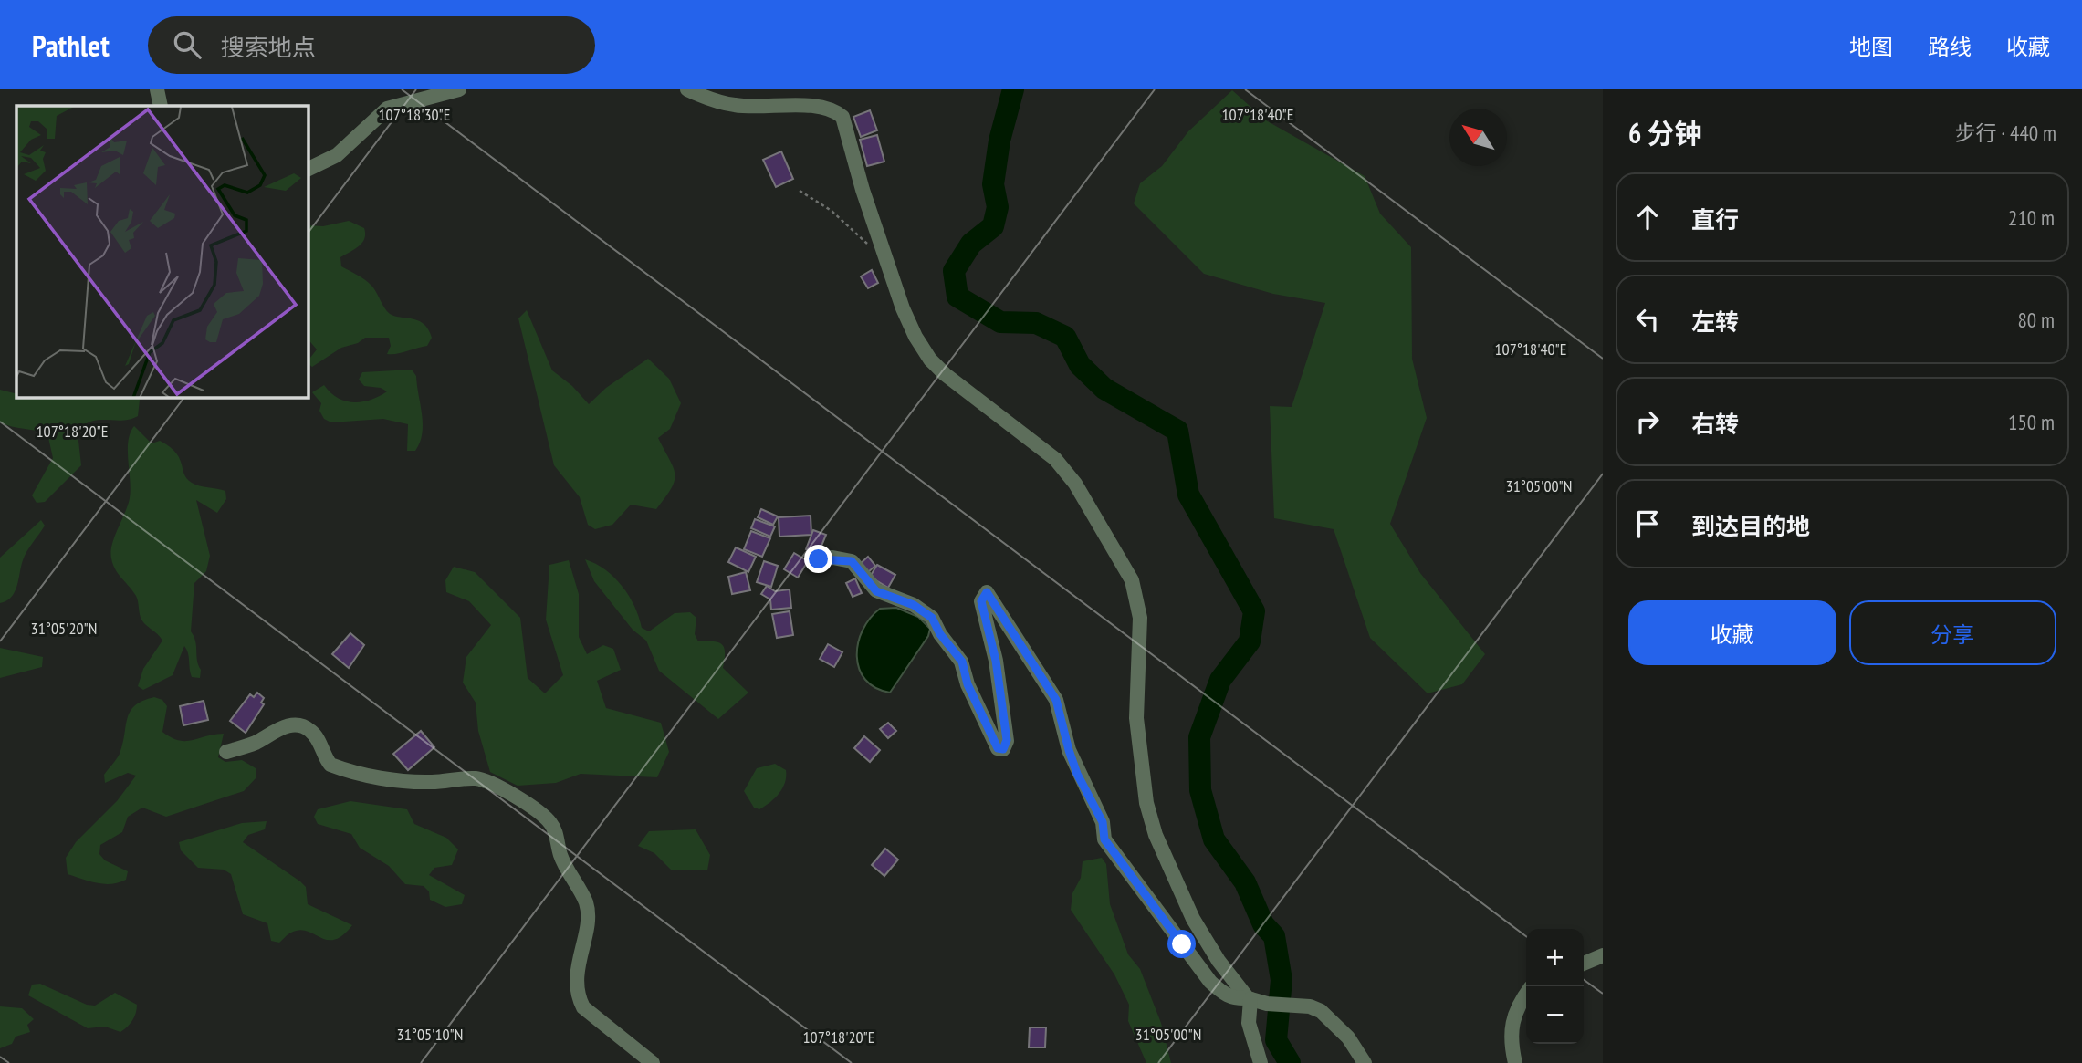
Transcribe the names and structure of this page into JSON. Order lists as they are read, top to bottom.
{
  "north": "top left",
  "page": {
    "header": "Pathlet",
    "search": "搜索地点",
    "nav": ["地图", "路线", "收藏"],
    "heading": ["6 分钟", "步行 · 440 m"],
    "list": [
      ["直行", "210 m"],
      ["左转", "80 m"],
      ["右转", "150 m"],
      "到达目的地"
    ],
    "buttons": ["收藏", "分享"],
    "map_buttons": ["+", "−"]
  },
  "coordinates": [
    "107°18'30\"E",
    "107°18'40\"E",
    "107°18'20\"E",
    "31°05'00\"N",
    "31°05'20\"N",
    "31°05'10\"N"
  ]
}
